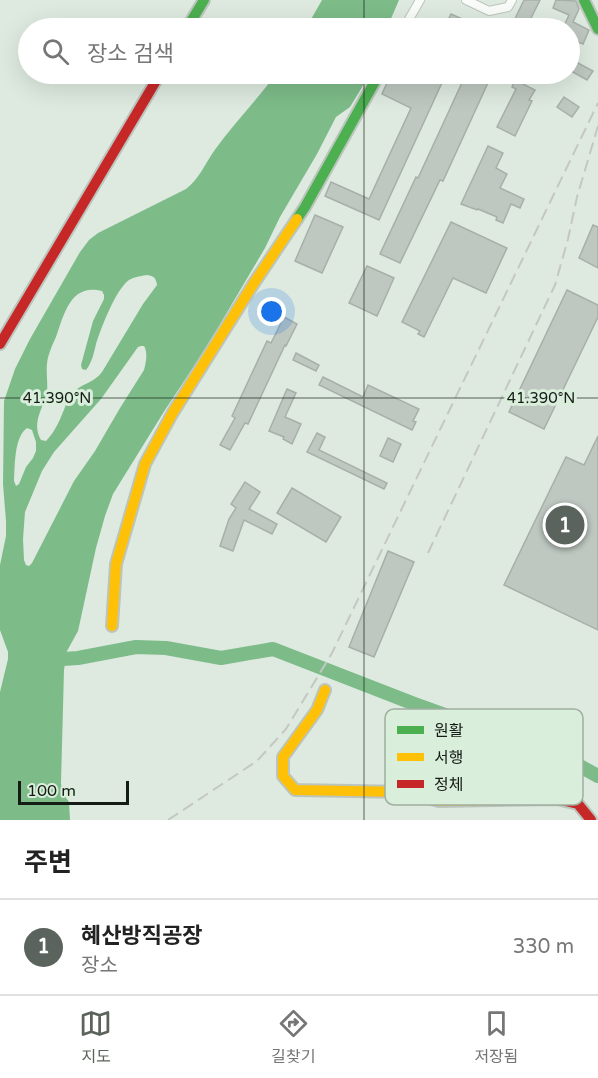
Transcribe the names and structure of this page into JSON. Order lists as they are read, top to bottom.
{
  "legend": ["원활", "서행", "정체"],
  "scale_bar": "100 m",
  "page": {
    "search": "장소 검색",
    "pins": "1",
    "scale": "100 m",
    "heading": "주변",
    "list": [
      {
        "mark": "1",
        "name": "혜산방직공장",
        "note": "장소",
        "value": "330 m"
      }
    ],
    "nav": ["지도", "길찾기", "저장됨"]
  },
  "coordinates": ["41.390°N"]
}
